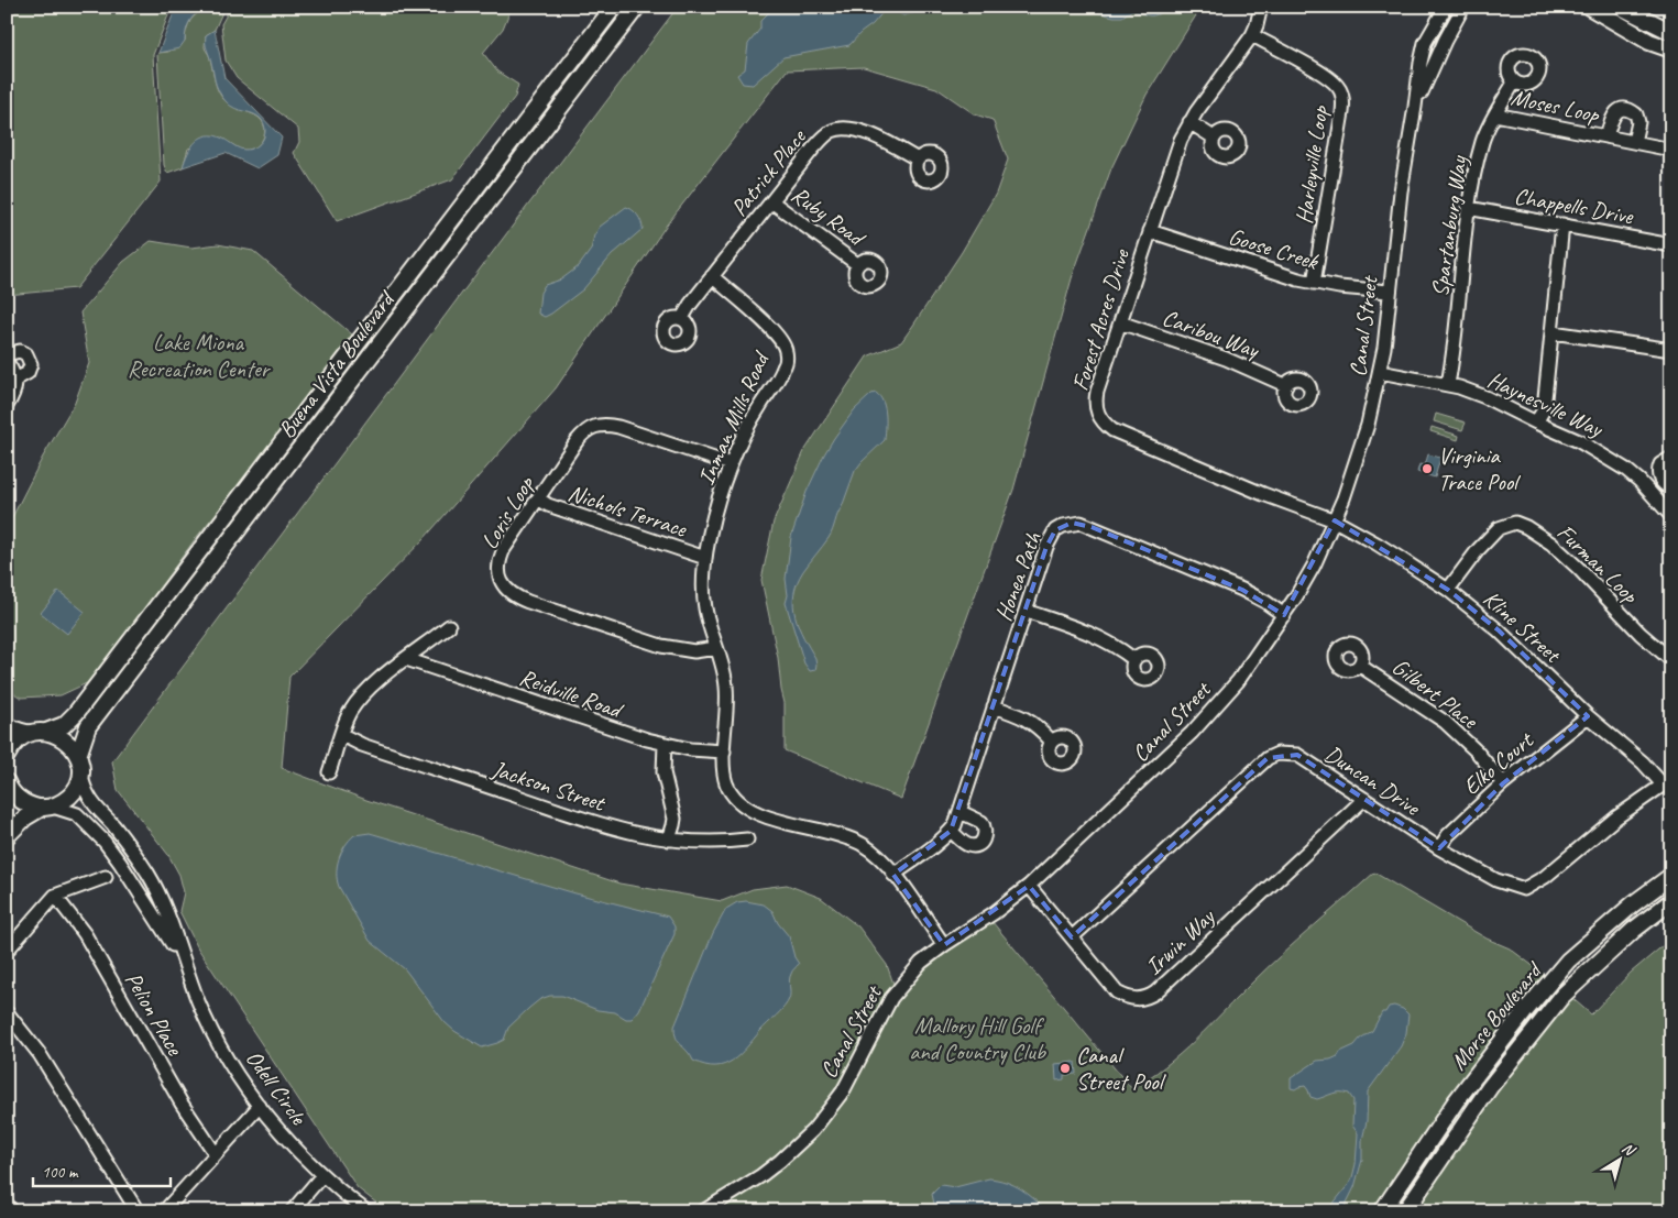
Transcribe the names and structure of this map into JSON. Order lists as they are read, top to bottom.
{
  "streets": {
    "main road": ["Buena Vista Boulevard", "Morse Boulevard"],
    "street": [
      "Moses Loop",
      "Harleyville Loop",
      "Patrick Place",
      "Chappells Drive",
      "Ruby Road",
      "Spartanburg Way",
      "Goose Creek",
      "Forest Acres Drive",
      "Canal Street",
      "Caribou Way",
      "Haynesville Way",
      "Inman Mills Road",
      "Nichols Terrace",
      "Loris Loop",
      "Furman Loop",
      "Honea Path",
      "Kline Street",
      "Reidville Road",
      "Gilbert Place",
      "Elko Court",
      "Duncan Drive",
      "Jackson Street",
      "Irwin Way",
      "Pelion Place",
      "Odell Circle"
    ]
  },
  "crossings": [
    ["Moses Loop", "Spartanburg Way"],
    ["Harleyville Loop", "Goose Creek"],
    ["Harleyville Loop", "Forest Acres Drive"],
    ["Patrick Place", "Ruby Road"],
    ["Patrick Place", "Inman Mills Road"],
    ["Chappells Drive", "Spartanburg Way"],
    ["Spartanburg Way", "Haynesville Way"],
    ["Goose Creek", "Forest Acres Drive"],
    ["Goose Creek", "Canal Street"],
    ["Forest Acres Drive", "Canal Street"],
    ["Forest Acres Drive", "Caribou Way"],
    ["Forest Acres Drive", "Kline Street"],
    ["Canal Street", "Haynesville Way"],
    ["Canal Street", "Inman Mills Road"],
    ["Canal Street", "Honea Path"],
    ["Canal Street", "Kline Street"],
    ["Canal Street", "Irwin Way"],
    ["Buena Vista Boulevard", "Odell Circle"],
    ["Inman Mills Road", "Nichols Terrace"],
    ["Inman Mills Road", "Loris Loop"],
    ["Inman Mills Road", "Honea Path"],
    ["Inman Mills Road", "Reidville Road"],
    ["Nichols Terrace", "Loris Loop"],
    ["Furman Loop", "Kline Street"],
    ["Kline Street", "Elko Court"],
    ["Kline Street", "Duncan Drive"],
    ["Gilbert Place", "Elko Court"],
    ["Elko Court", "Duncan Drive"],
    ["Duncan Drive", "Irwin Way"]
  ],
  "parks": ["Lake Miona Recreation Center", "Mallory Hill Golf and Country Club"],
  "places": ["Virginia Trace Pool", "Canal Street Pool"],
  "scale_bar": "100 m",
  "north": "top right"
}
